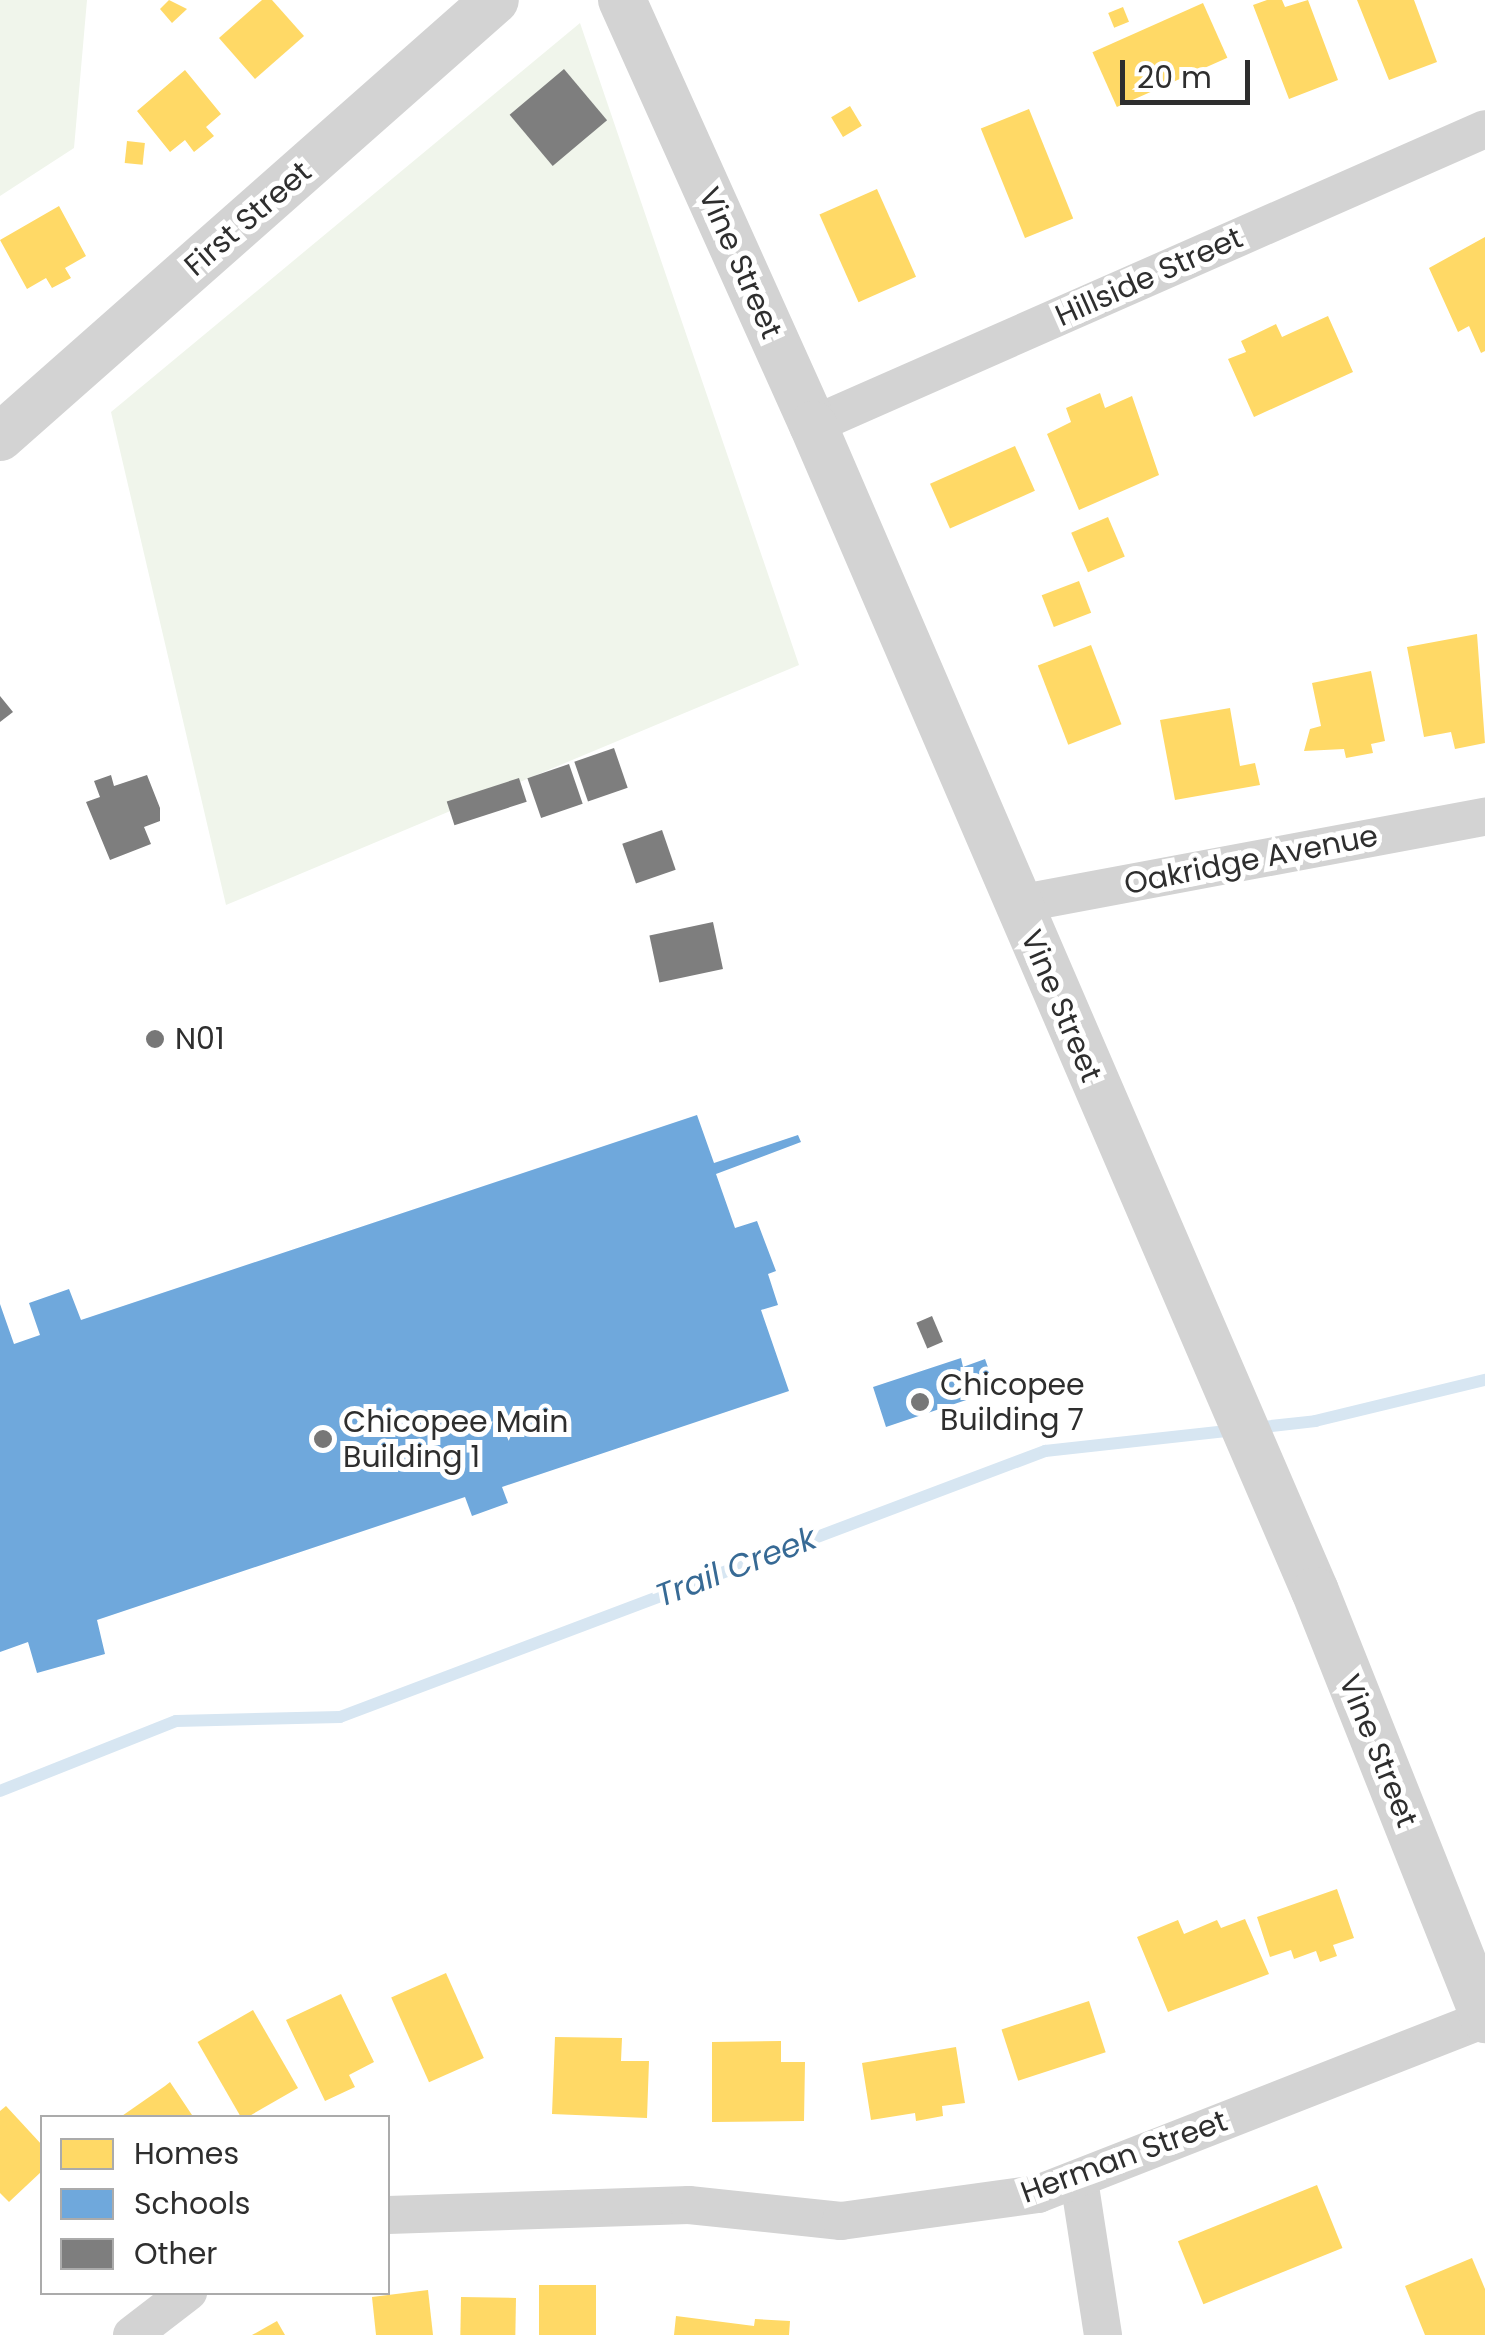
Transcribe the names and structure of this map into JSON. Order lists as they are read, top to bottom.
{
  "streets": {
    "street": [
      "First Street",
      "Vine Street",
      "Hillside Street",
      "Oakridge Avenue",
      "Herman Street"
    ]
  },
  "crossings": [
    ["Vine Street", "Hillside Street"],
    ["Vine Street", "Oakridge Avenue"],
    ["Vine Street", "Herman Street"]
  ],
  "water": ["Trail Creek"],
  "places": ["N01", "Chicopee Building 7", "Chicopee Main Building 1"],
  "legend": ["Homes", "Schools", "Other"],
  "scale_bar": "20 m"
}
